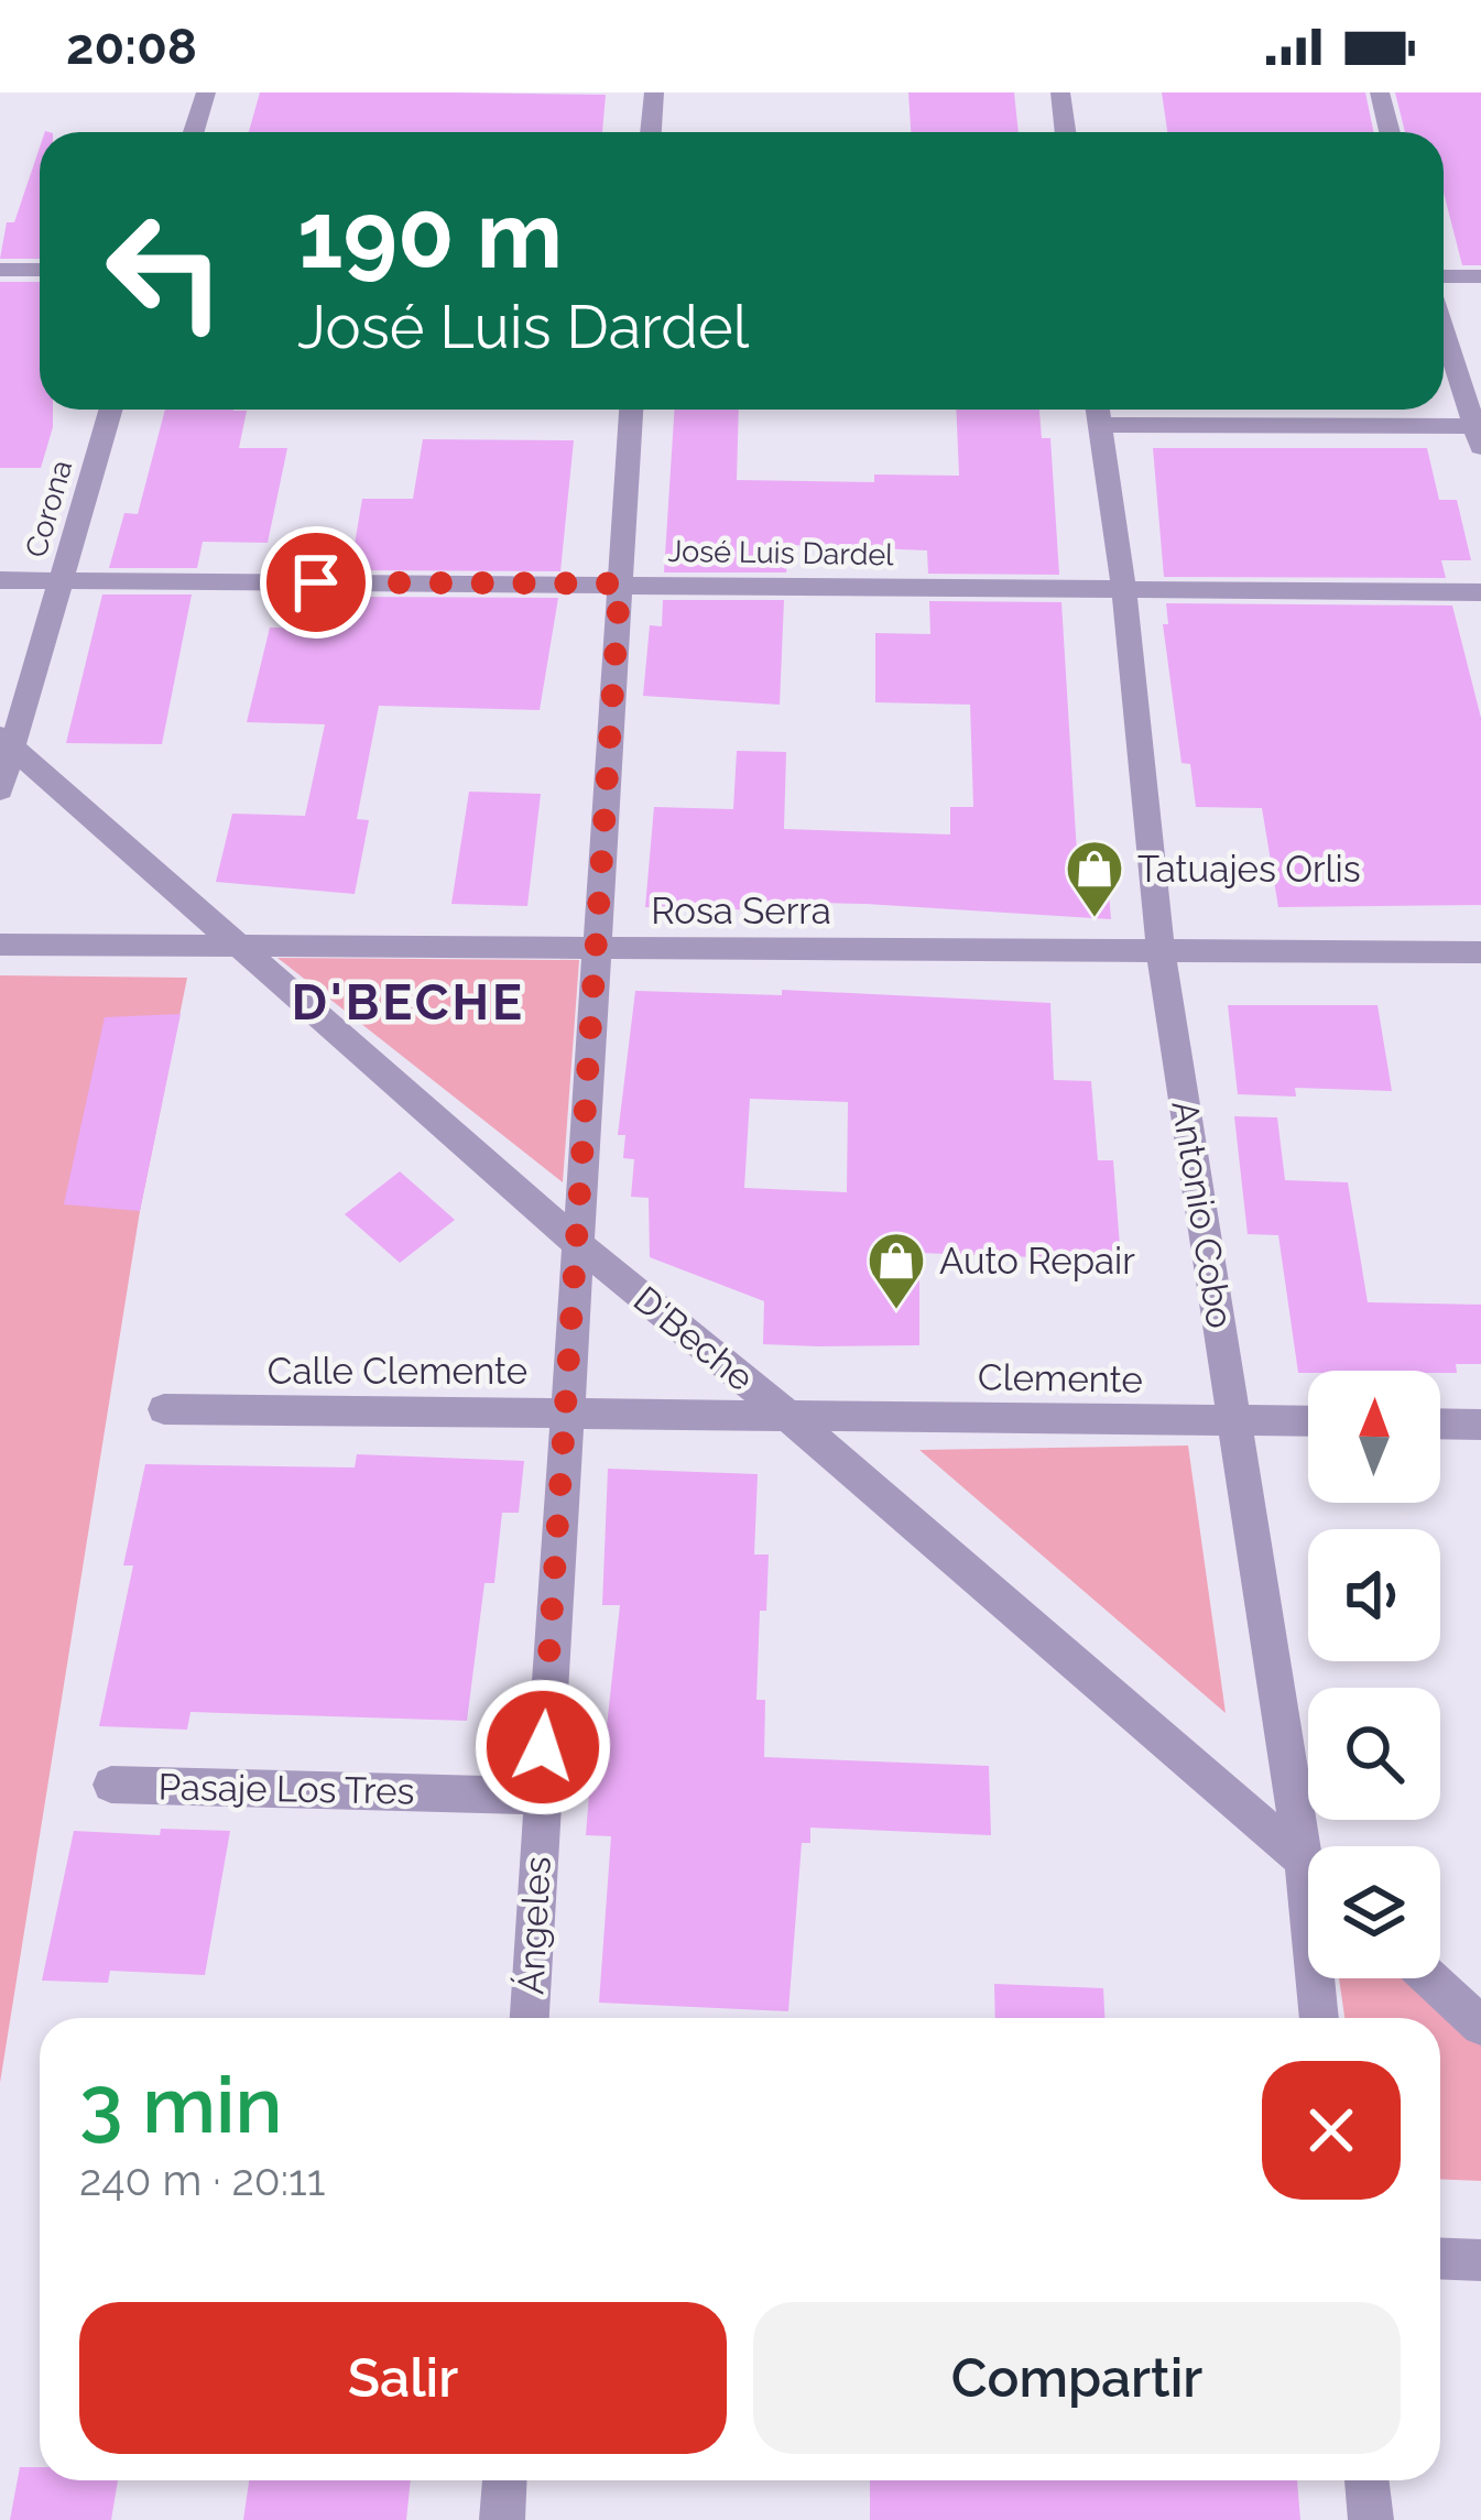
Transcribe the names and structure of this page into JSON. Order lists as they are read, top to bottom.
{
  "streets": {
    "street": [
      "Corona",
      "José Luis Dardel",
      "Rosa Serra",
      "Antonio Cobo",
      "D'Beche",
      "Calle Clemente",
      "Clemente",
      "Pasaje Los Tres",
      "Ángeles"
    ]
  },
  "crossings": [
    ["Corona", "José Luis Dardel"],
    ["Corona", "D'Beche"],
    ["José Luis Dardel", "Antonio Cobo"],
    ["José Luis Dardel", "Ángeles"],
    ["Rosa Serra", "Antonio Cobo"],
    ["Rosa Serra", "D'Beche"],
    ["Rosa Serra", "Ángeles"],
    ["Antonio Cobo", "D'Beche"],
    ["Antonio Cobo", "Clemente"],
    ["D'Beche", "Calle Clemente"],
    ["D'Beche", "Clemente"],
    ["D'Beche", "Ángeles"],
    ["Calle Clemente", "Clemente"],
    ["Calle Clemente", "Ángeles"],
    ["Pasaje Los Tres", "Ángeles"]
  ],
  "districts": ["D'BECHE"],
  "places": {
    "shop": ["Tatuajes Orlis", "Auto Repair"]
  },
  "north": "top",
  "page": {
    "status": "20:08",
    "turn": ["190 m", "José Luis Dardel"],
    "heading": ["3 min", "240 m · 20:11"],
    "buttons": ["Salir", "Compartir"]
  }
}
